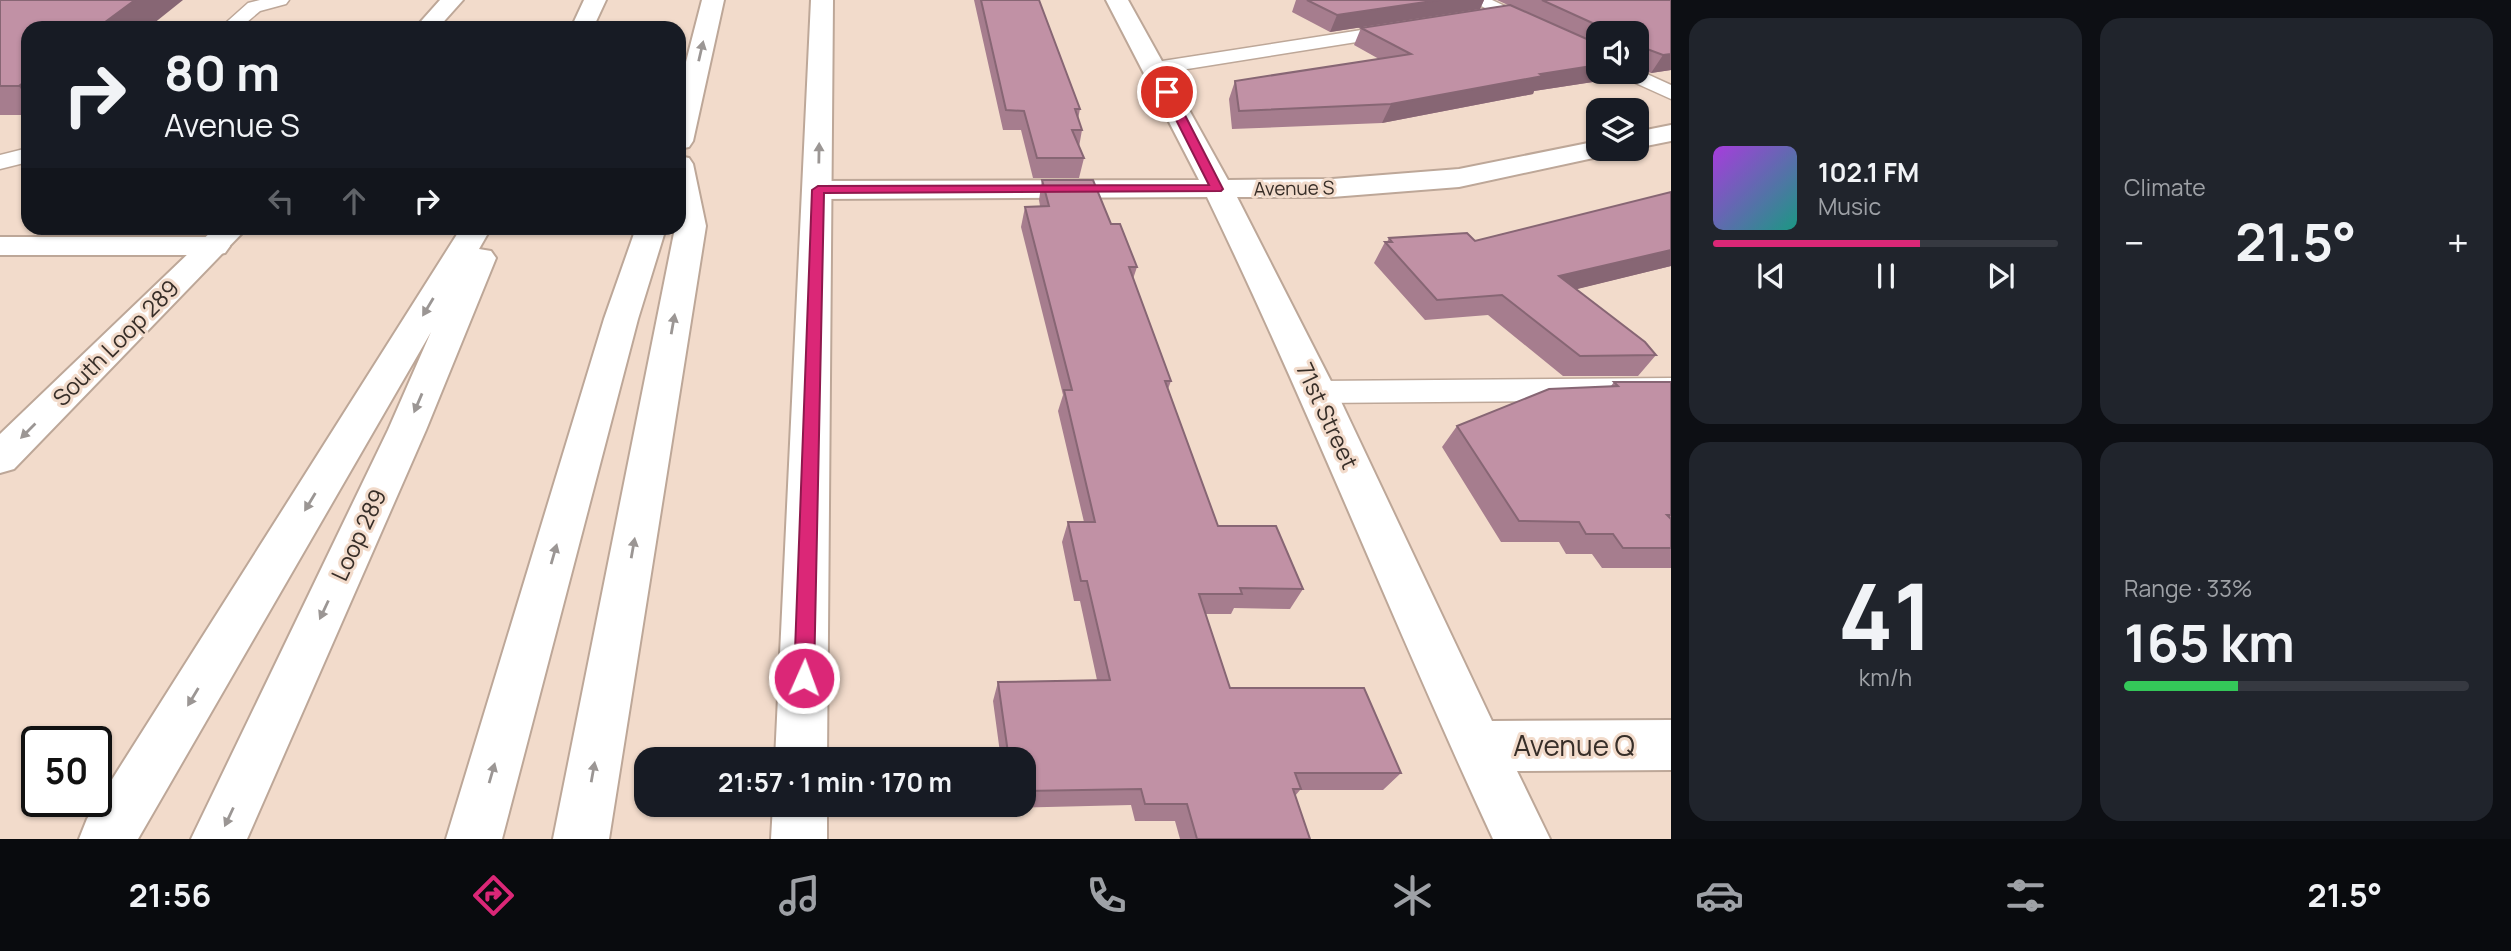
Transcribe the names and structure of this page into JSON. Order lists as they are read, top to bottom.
{
  "streets": {
    "main road": [
      "Avenue S",
      "South Loop 289",
      "71st Street",
      "Loop 289",
      "Avenue Q"
    ]
  },
  "crossings": [
    ["Avenue S", "71st Street"],
    ["71st Street", "Avenue Q"]
  ],
  "page": {
    "tile": [
      "Climate",
      ["41", "km/h"],
      ["Range · 33%", "165 km"]
    ],
    "turn": ["80 m", "Avenue S"],
    "song": ["102.1 FM", "Music"],
    "heat": ["−", "21.5°", "+"],
    "limit": "50",
    "trip": "21:57 · 1 min · 170 m",
    "tabs": ["21:56", "21.5°"]
  }
}
